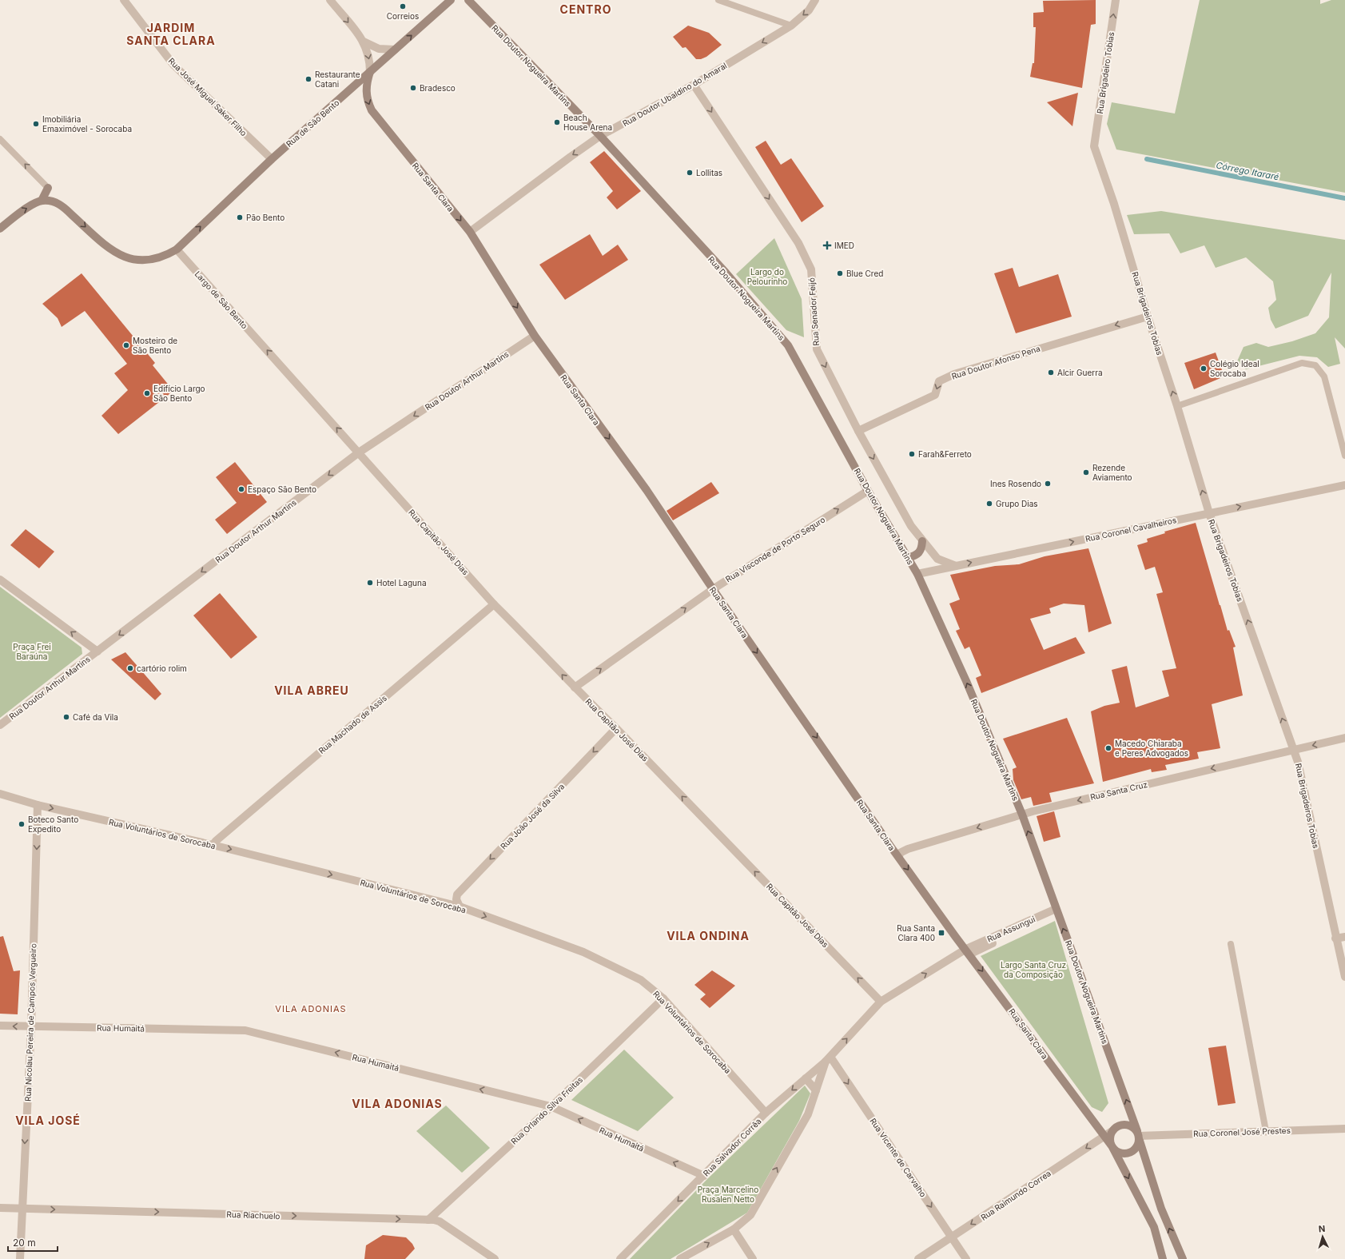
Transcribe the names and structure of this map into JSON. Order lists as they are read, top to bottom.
{
  "streets": {
    "main road": ["Rua Doutor Nogueira Martins", "Rua de São Bento", "Rua Santa Clara"],
    "street": [
      "Rua Brigadeiro Tobias",
      "Rua Doutor Ubaldino do Amaral",
      "Rua José Miguel Saker Filho",
      "Largo de São Bento",
      "Rua Senador Feijó",
      "Rua Brigadeiros Tobias",
      "Rua Doutor Afonso Pena",
      "Rua Doutor Arthur Martins",
      "Rua Coronel Cavalheiros",
      "Rua Capitão José Dias",
      "Rua Visconde de Porto Seguro",
      "Rua Machado de Assis",
      "Rua Santa Cruz",
      "Rua João José da Silva",
      "Rua Voluntários de Sorocaba",
      "Rua Assungui",
      "Rua Nicolau Pereira de Campos Vergueiro",
      "Rua Humaitá",
      "Rua Orlando Silva Freitas",
      "Rua Coronel José Prestes",
      "Rua Salvador Corrêa",
      "Rua Vicente de Carvalho",
      "Rua Raimundo Correa",
      "Rua Riachuelo"
    ]
  },
  "crossings": [
    ["Rua Doutor Nogueira Martins", "Rua Doutor Ubaldino do Amaral"],
    ["Rua Doutor Nogueira Martins", "Rua Santa Clara"],
    ["Rua Doutor Nogueira Martins", "Rua Coronel Cavalheiros"],
    ["Rua Doutor Nogueira Martins", "Rua Visconde de Porto Seguro"],
    ["Rua Doutor Nogueira Martins", "Rua Santa Cruz"],
    ["Rua Doutor Nogueira Martins", "Rua Assungui"],
    ["Rua Doutor Nogueira Martins", "Rua Coronel José Prestes"],
    ["Rua Doutor Nogueira Martins", "Rua Raimundo Correa"],
    ["Rua Brigadeiro Tobias", "Rua Brigadeiros Tobias"],
    ["Rua Doutor Ubaldino do Amaral", "Rua Santa Clara"],
    ["Rua Doutor Ubaldino do Amaral", "Rua Senador Feijó"],
    ["Rua José Miguel Saker Filho", "Rua de São Bento"],
    ["Rua de São Bento", "Rua Santa Clara"],
    ["Rua de São Bento", "Largo de São Bento"],
    ["Rua Santa Clara", "Rua Doutor Arthur Martins"],
    ["Rua Santa Clara", "Rua Visconde de Porto Seguro"],
    ["Rua Santa Clara", "Rua Santa Cruz"],
    ["Rua Santa Clara", "Rua Assungui"],
    ["Rua Santa Clara", "Rua Coronel José Prestes"],
    ["Rua Santa Clara", "Rua Salvador Corrêa"],
    ["Rua Santa Clara", "Rua Raimundo Correa"],
    ["Largo de São Bento", "Rua Doutor Arthur Martins"],
    ["Largo de São Bento", "Rua Capitão José Dias"],
    ["Rua Senador Feijó", "Rua Doutor Afonso Pena"],
    ["Rua Senador Feijó", "Rua Coronel Cavalheiros"],
    ["Rua Brigadeiros Tobias", "Rua Doutor Afonso Pena"],
    ["Rua Brigadeiros Tobias", "Rua Coronel Cavalheiros"],
    ["Rua Brigadeiros Tobias", "Rua Santa Cruz"],
    ["Rua Doutor Arthur Martins", "Rua Capitão José Dias"],
    ["Rua Capitão José Dias", "Rua Visconde de Porto Seguro"],
    ["Rua Capitão José Dias", "Rua Machado de Assis"],
    ["Rua Capitão José Dias", "Rua João José da Silva"],
    ["Rua Capitão José Dias", "Rua Salvador Corrêa"],
    ["Rua Machado de Assis", "Rua Voluntários de Sorocaba"],
    ["Rua João José da Silva", "Rua Voluntários de Sorocaba"],
    ["Rua Voluntários de Sorocaba", "Rua Nicolau Pereira de Campos Vergueiro"],
    ["Rua Voluntários de Sorocaba", "Rua Orlando Silva Freitas"],
    ["Rua Voluntários de Sorocaba", "Rua Salvador Corrêa"],
    ["Rua Assungui", "Rua Salvador Corrêa"],
    ["Rua Nicolau Pereira de Campos Vergueiro", "Rua Humaitá"],
    ["Rua Nicolau Pereira de Campos Vergueiro", "Rua Riachuelo"],
    ["Rua Humaitá", "Rua Orlando Silva Freitas"],
    ["Rua Humaitá", "Rua Salvador Corrêa"],
    ["Rua Orlando Silva Freitas", "Rua Riachuelo"],
    ["Rua Coronel José Prestes", "Rua Raimundo Correa"],
    ["Rua Salvador Corrêa", "Rua Vicente de Carvalho"],
    ["Rua Vicente de Carvalho", "Rua Raimundo Correa"]
  ],
  "one_way": [
    "Rua Doutor Nogueira Martins",
    "Rua Brigadeiro Tobias",
    "Rua Doutor Ubaldino do Amaral",
    "Rua de São Bento",
    "Rua Santa Clara",
    "Largo de São Bento",
    "Rua Senador Feijó",
    "Rua Brigadeiros Tobias",
    "Rua Doutor Afonso Pena",
    "Rua Doutor Arthur Martins",
    "Rua Coronel Cavalheiros",
    "Rua Capitão José Dias",
    "Rua Visconde de Porto Seguro",
    "Rua Santa Cruz",
    "Rua João José da Silva",
    "Rua Voluntários de Sorocaba",
    "Rua Nicolau Pereira de Campos Vergueiro",
    "Rua Humaitá",
    "Rua Vicente de Carvalho",
    "Rua Raimundo Correa",
    "Rua Riachuelo"
  ],
  "districts": [
    "CENTRO",
    "JARDIM SANTA CLARA",
    "VILA ABREU",
    "VILA ONDINA",
    "VILA ADONIAS",
    "VILA ADONIAS",
    "VILA JOSÉ"
  ],
  "water": ["Córrego Itararé"],
  "parks": [
    "Largo do Pelourinho",
    "Praça Frei Baraúna",
    "Largo Santa Cruz da Composição",
    "Praça Marcelino Rusalen Netto"
  ],
  "places": {
    "other": [
      "Correios",
      "Restaurante Catani",
      "Bradesco",
      "Beach House Arena",
      "Imobiliária Emaximóvel - Sorocaba",
      "Lollitas",
      "Pão Bento",
      "Blue Cred",
      "Mosteiro de São Bento",
      "Colégio Ideal Sorocaba",
      "Alcir Guerra",
      "Edifício Largo São Bento",
      "Farah&Ferreto",
      "Rezende Aviamento",
      "Ines Rosendo",
      "Espaço São Bento",
      "Grupo Dias",
      "Hotel Laguna",
      "cartório rolim",
      "Café da Vila",
      "Macedo Chiaraba e Peres Advogados",
      "Boteco Santo Expedito"
    ],
    "health": ["IMED"],
    "transit": ["Rua Santa Clara 400"]
  },
  "scale_bar": "20 m",
  "north": "top"
}
